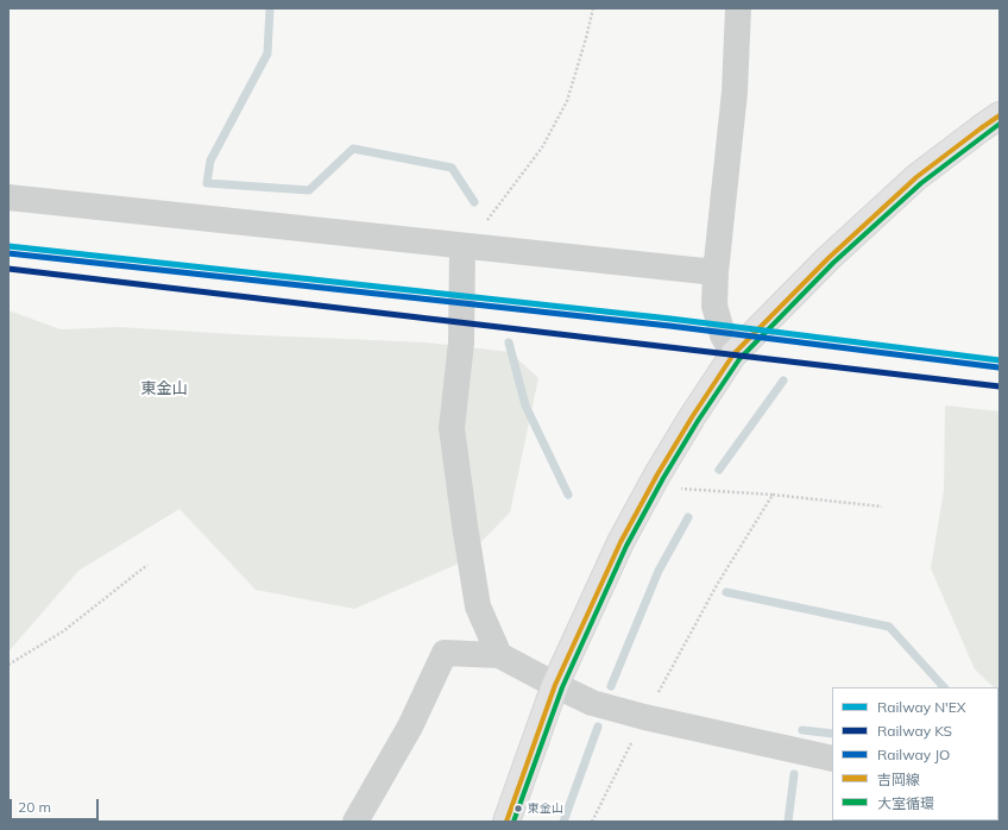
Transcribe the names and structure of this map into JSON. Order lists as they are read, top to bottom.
{
  "districts": ["東金山"],
  "places": ["東金山"],
  "lines": [
    "transit line 吉岡線",
    "transit line 大室循環",
    "rail line N'EX",
    "rail line JO",
    "rail line KS"
  ],
  "legend": [
    "Railway N'EX",
    "Railway KS",
    "Railway JO",
    "吉岡線",
    "大室循環"
  ],
  "scale_bar": "20 m"
}
